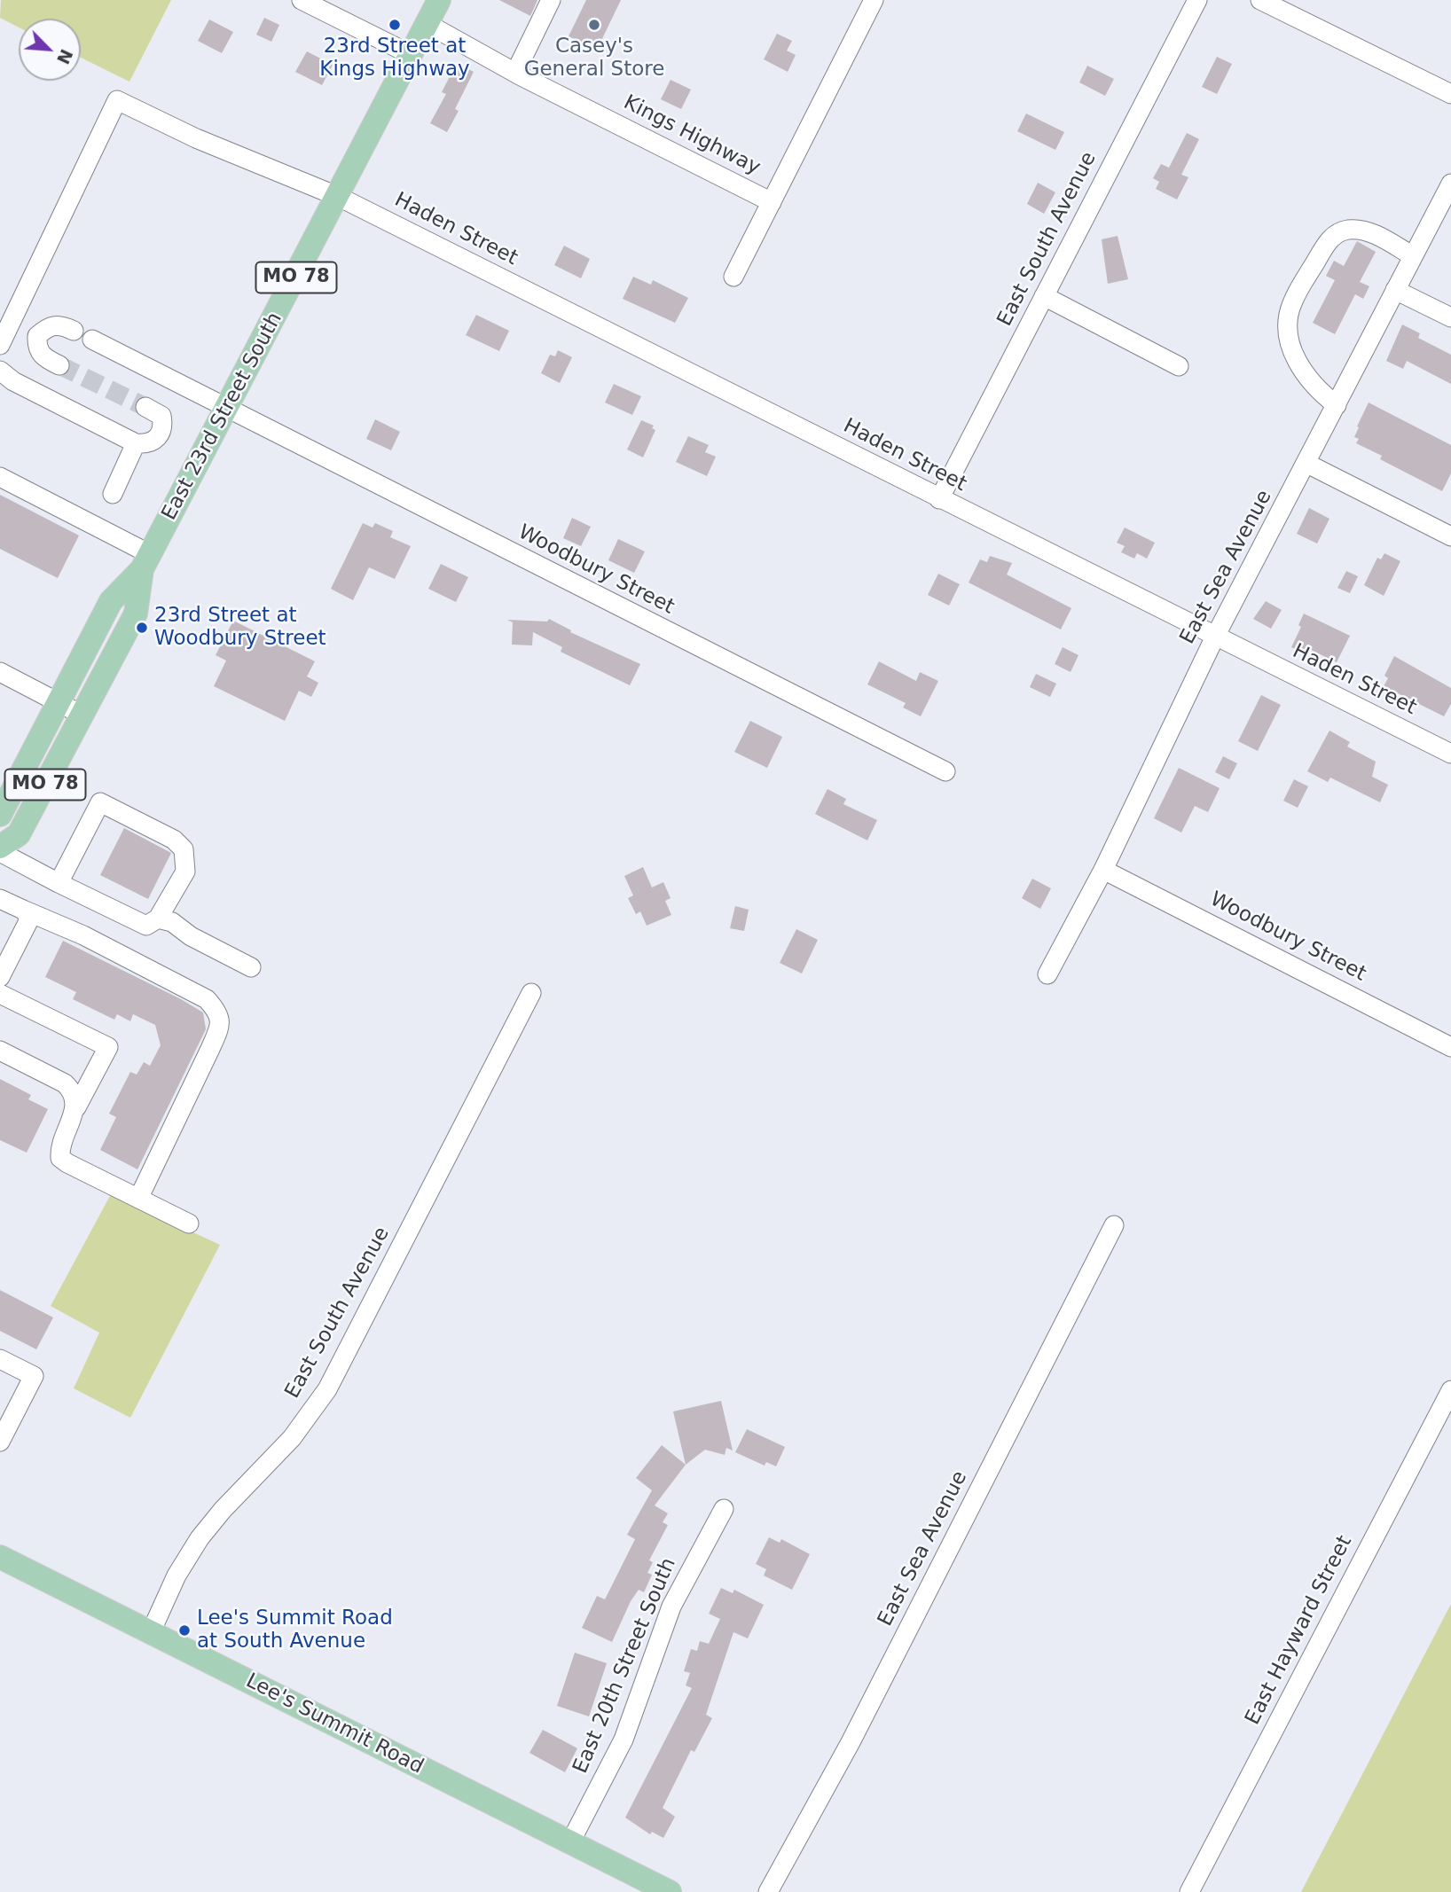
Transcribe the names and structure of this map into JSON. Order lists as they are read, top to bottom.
{
  "streets": {
    "main road": ["MO 78", "East 23rd Street South", "Lee's Summit Road"],
    "street": [
      "Kings Highway",
      "Haden Street",
      "East South Avenue",
      "East Sea Avenue",
      "Woodbury Street",
      "East Hayward Street",
      "East 20th Street South"
    ]
  },
  "crossings": [
    ["Kings Highway", "East 23rd Street South"],
    ["Haden Street", "East South Avenue"],
    ["Haden Street", "East 23rd Street South"],
    ["Haden Street", "East Sea Avenue"],
    ["East South Avenue", "Lee's Summit Road"],
    ["East 23rd Street South", "Woodbury Street"],
    ["East Sea Avenue", "Woodbury Street"],
    ["East 20th Street South", "Lee's Summit Road"]
  ],
  "places": [
    "23rd Street at Kings Highway",
    "Casey's General Store",
    "23rd Street at Woodbury Street",
    "Lee's Summit Road at South Avenue"
  ],
  "north": "bottom right"
}
